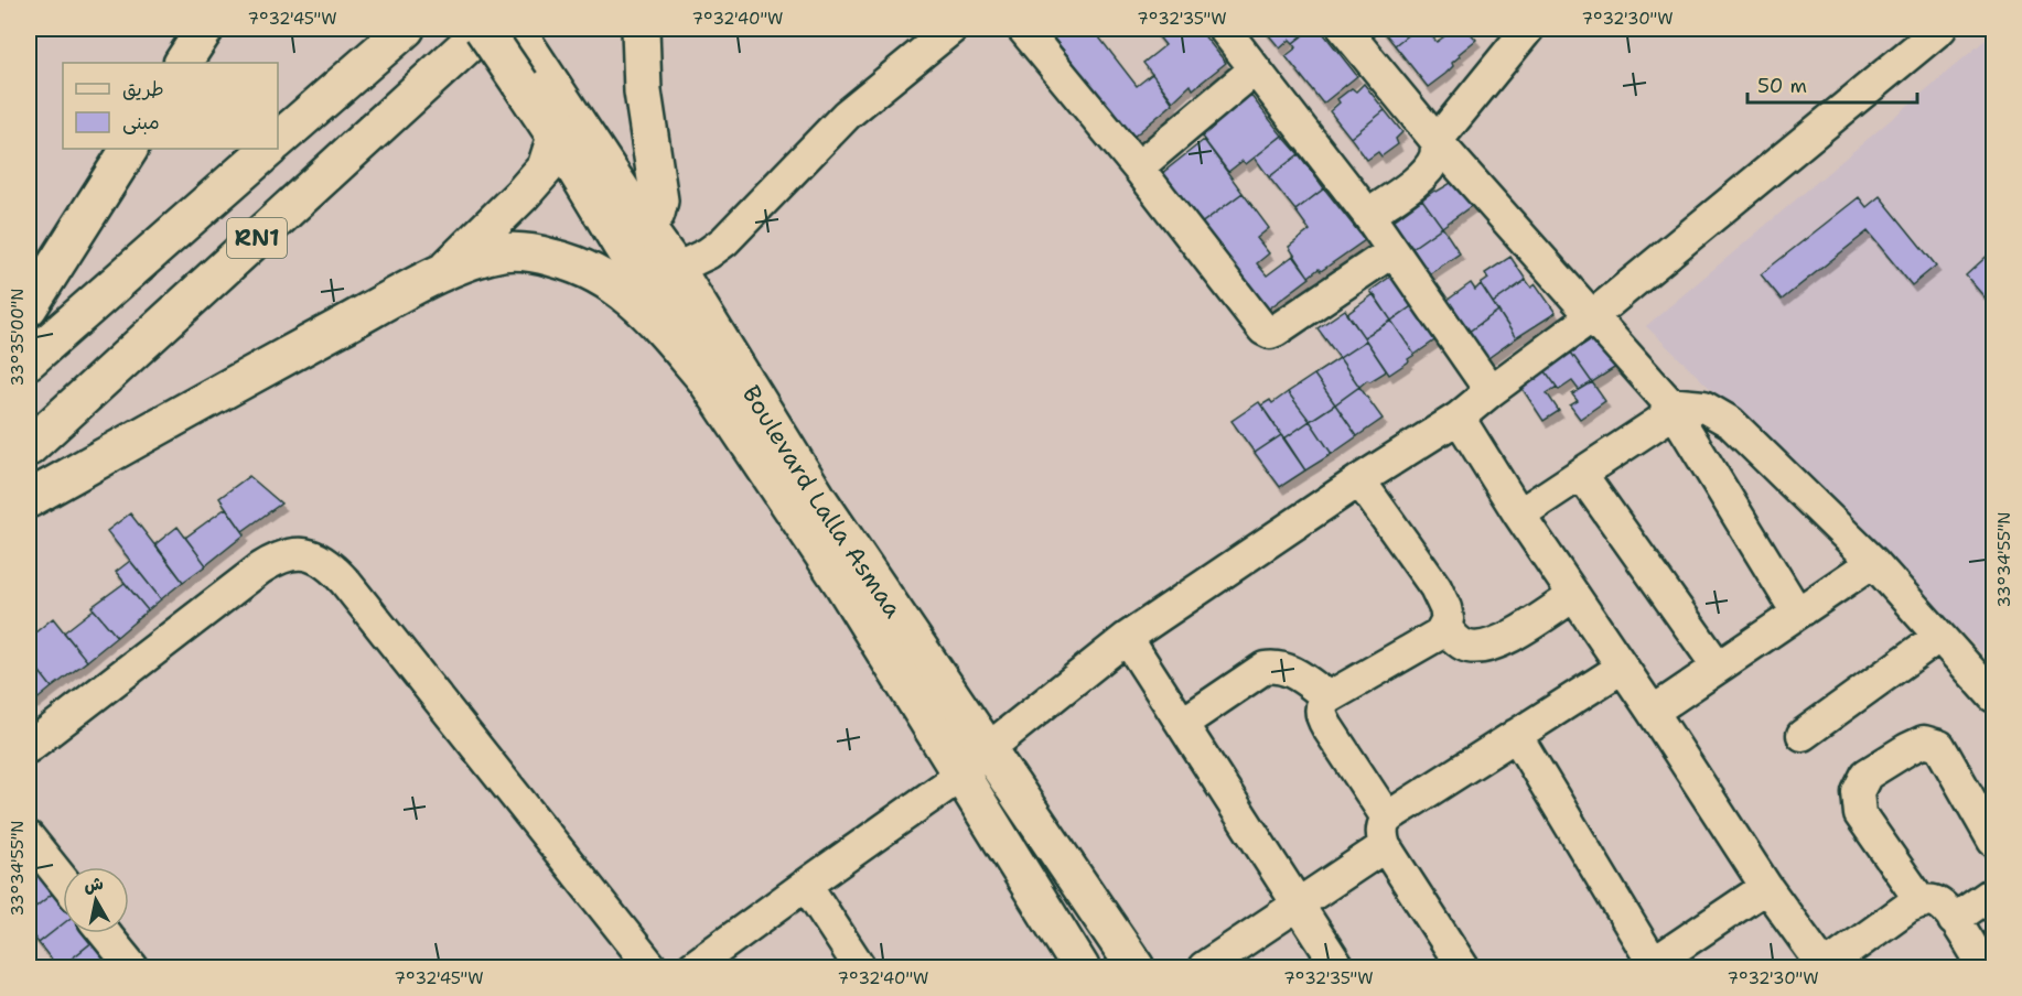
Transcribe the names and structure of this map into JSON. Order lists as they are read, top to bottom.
{
  "streets": {
    "main road": ["RN1", "Boulevard Lalla Asmaa"]
  },
  "crossings": [
    ["RN1", "Boulevard Lalla Asmaa"]
  ],
  "legend": ["طريق", "مبنى"],
  "scale_bar": "50 m",
  "north": "top",
  "coordinates": [
    "7°32'45\"W",
    "7°32'40\"W",
    "7°32'35\"W",
    "7°32'30\"W",
    "33°35'00\"N",
    "33°34'55\"N"
  ]
}
